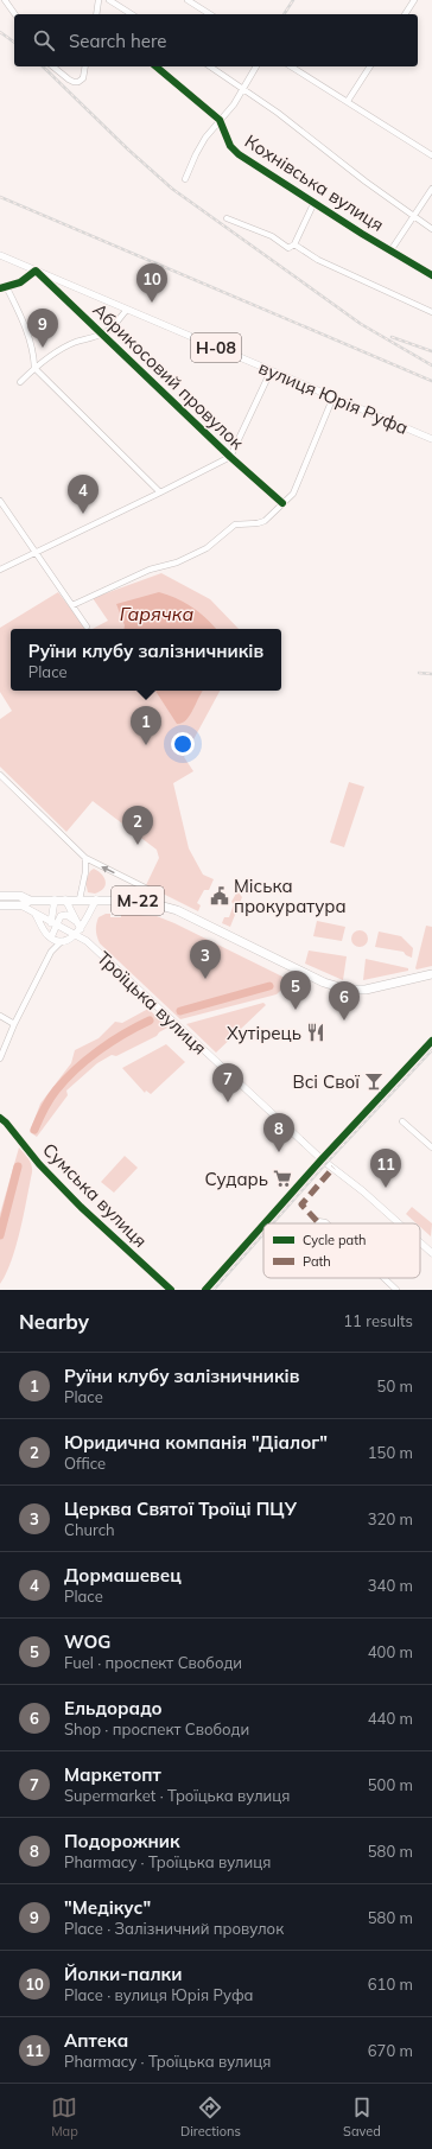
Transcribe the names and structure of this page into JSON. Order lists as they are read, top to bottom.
{
  "streets": {
    "highway": ["М-22"],
    "main road": ["Н-08", "вулиця Юрія Руфа", "Троїцька вулиця"],
    "street": ["Кохнівська вулиця", "Абрикосовий провулок", "Сумська вулиця"]
  },
  "crossings": [
    ["Абрикосовий провулок", "вулиця Юрія Руфа"],
    ["М-22", "Троїцька вулиця"]
  ],
  "water": ["Гарячка"],
  "places": {
    "public building": ["Міська прокуратура"],
    "restaurant": ["Хутірець"],
    "bar": ["Всі Свої"],
    "supermarket": ["Сударь"]
  },
  "legend": ["Cycle path", "Path"],
  "page": {
    "search": "Search here",
    "pins": [
      "10",
      "9",
      "4",
      "1",
      "2",
      "3",
      "5",
      "6",
      "7",
      "8",
      "11"
    ],
    "popup": ["Руїни клубу залізничників", "Place"],
    "heading": ["Nearby", "11 results"],
    "list": [
      {
        "mark": "1",
        "name": "Руїни клубу залізничників",
        "note": "Place",
        "value": "50 m"
      },
      {
        "mark": "2",
        "name": "Юридична компанія \"Діалог\"",
        "note": "Office",
        "value": "150 m"
      },
      {
        "mark": "3",
        "name": "Церква Святої Троїці ПЦУ",
        "note": "Church",
        "value": "320 m"
      },
      {
        "mark": "4",
        "name": "Дормашевец",
        "note": "Place",
        "value": "340 m"
      },
      {
        "mark": "5",
        "name": "WOG",
        "note": "Fuel · проспект Свободи",
        "value": "400 m"
      },
      {
        "mark": "6",
        "name": "Ельдорадо",
        "note": "Shop · проспект Свободи",
        "value": "440 m"
      },
      {
        "mark": "7",
        "name": "Маркетопт",
        "note": "Supermarket · Троїцька вулиця",
        "value": "500 m"
      },
      {
        "mark": "8",
        "name": "Подорожник",
        "note": "Pharmacy · Троїцька вулиця",
        "value": "580 m"
      },
      {
        "mark": "9",
        "name": "\"Медікус\"",
        "note": "Place · Залізничний провулок",
        "value": "580 m"
      },
      {
        "mark": "10",
        "name": "Йолки-палки",
        "note": "Place · вулиця Юрія Руфа",
        "value": "610 m"
      },
      {
        "mark": "11",
        "name": "Аптека",
        "note": "Pharmacy · Троїцька вулиця",
        "value": "670 m"
      }
    ],
    "nav": ["Map", "Directions", "Saved"]
  }
}
